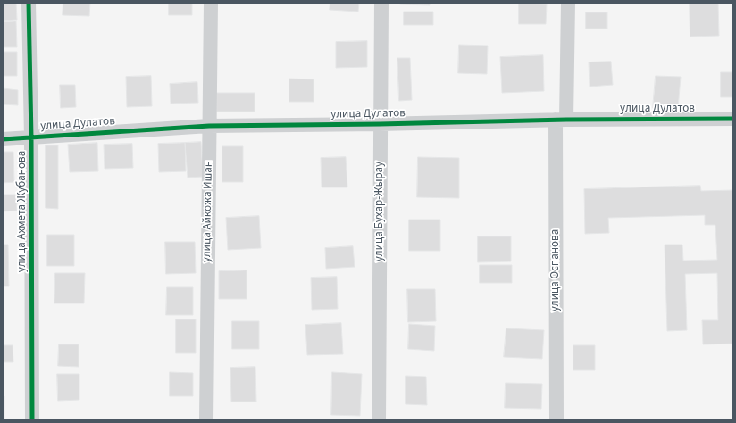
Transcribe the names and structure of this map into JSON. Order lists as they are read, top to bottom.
{
  "streets": {
    "street": [
      "улица Дулатов",
      "улица Ахмета Жубанова",
      "улица Айкожа Ишан",
      "улица Бухар-Жырау",
      "улица Оспанова"
    ]
  },
  "crossings": [
    ["улица Дулатов", "улица Ахмета Жубанова"],
    ["улица Дулатов", "улица Айкожа Ишан"],
    ["улица Дулатов", "улица Бухар-Жырау"],
    ["улица Дулатов", "улица Оспанова"]
  ]
}
